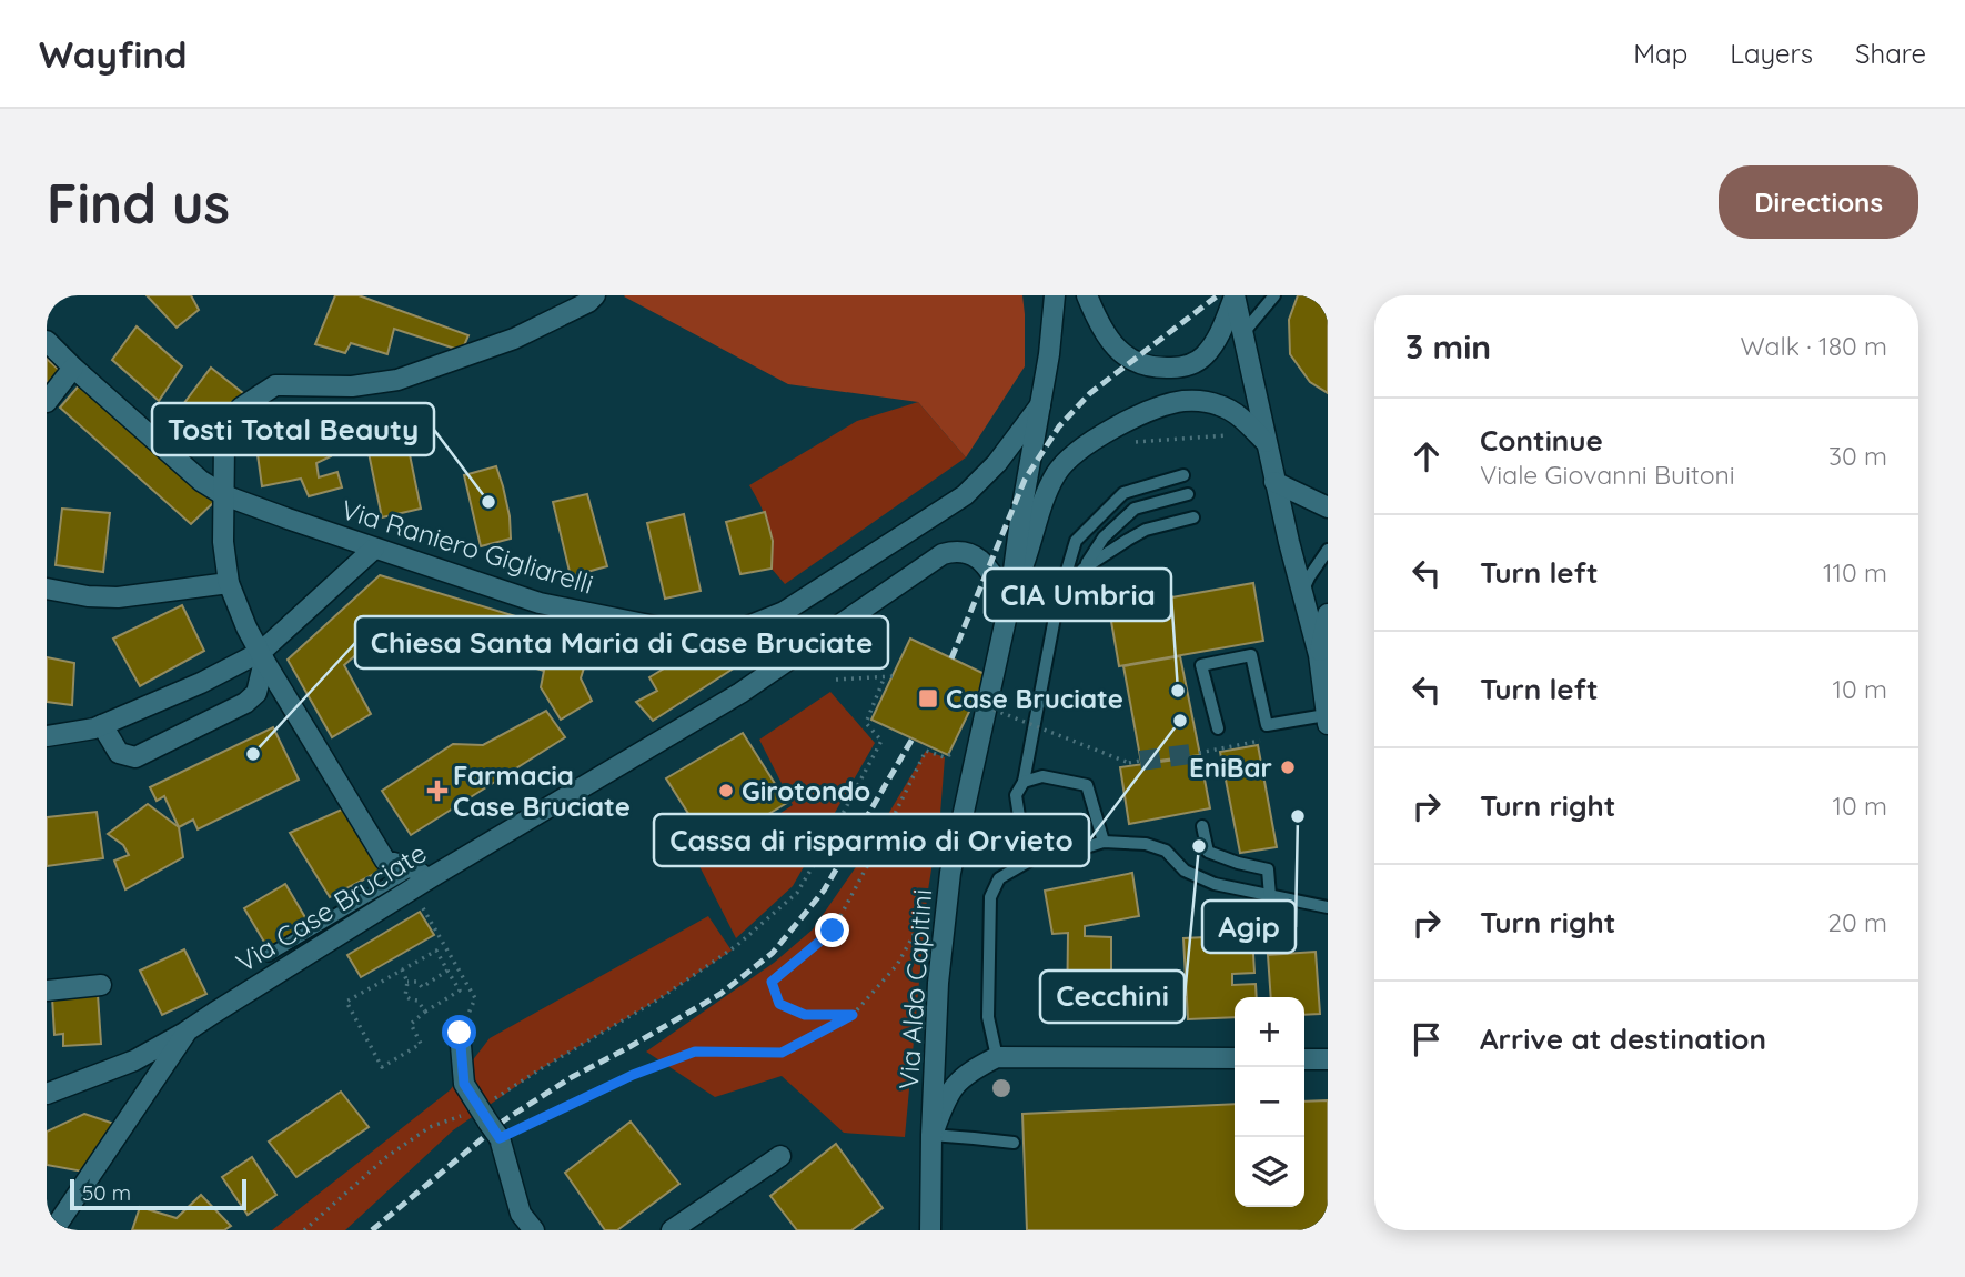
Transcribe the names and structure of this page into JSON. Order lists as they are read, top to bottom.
{
  "streets": {
    "street": ["Via Raniero Gigliarelli", "Via Case Bruciate", "Via Aldo Capitini"]
  },
  "crossings": [
    ["Via Raniero Gigliarelli", "Via Aldo Capitini"],
    ["Via Case Bruciate", "Via Aldo Capitini"]
  ],
  "places": {
    "other": [
      "Tosti Total Beauty",
      "CIA Umbria",
      "Cassa di risparmio di Orvieto",
      "Chiesa Santa Maria di Case Bruciate",
      "EniBar",
      "Girotondo",
      "Agip",
      "Cecchini"
    ],
    "transit": ["Case Bruciate"],
    "health": ["Farmacia Case Bruciate"]
  },
  "scale_bar": "50 m",
  "page": {
    "header": "Wayfind",
    "nav": ["Map", "Layers", "Share"],
    "buttons": "Directions",
    "title": "Find us",
    "heading": ["3 min", "Walk · 180 m"],
    "list": [
      ["Continue", "Viale Giovanni Buitoni", "30 m"],
      ["Turn left", "110 m"],
      ["Turn left", "10 m"],
      ["Turn right", "10 m"],
      ["Turn right", "20 m"],
      "Arrive at destination"
    ],
    "map_buttons": ["+", "−"],
    "scale": "50 m"
  }
}
